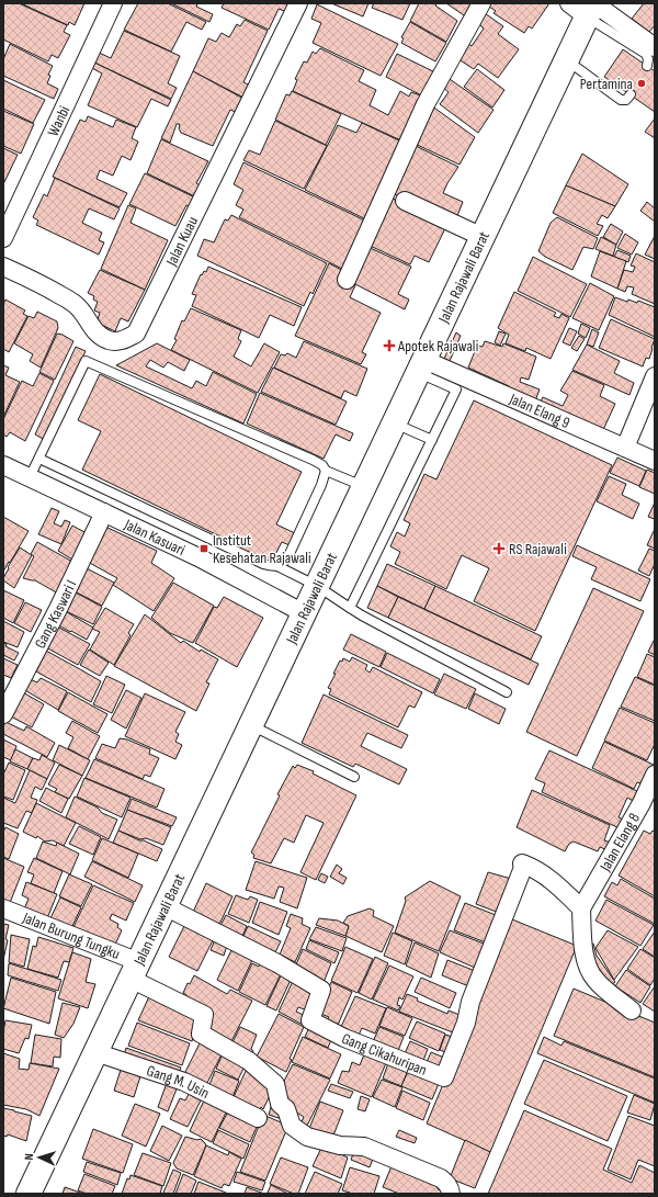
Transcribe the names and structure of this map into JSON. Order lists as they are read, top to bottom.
{
  "streets": {
    "highway": ["Jalan Rajawali Barat"],
    "street": [
      "Wanbi",
      "Jalan Kuau",
      "Jalan Elang 9",
      "Jalan Kasuari",
      "Gang Kaswari I",
      "Jalan Elang 8",
      "Jalan Burung Tungku",
      "Gang Cikahuripan",
      "Gang M. Usin"
    ]
  },
  "crossings": [
    ["Jalan Rajawali Barat", "Jalan Elang 9"],
    ["Jalan Rajawali Barat", "Jalan Kasuari"],
    ["Jalan Rajawali Barat", "Jalan Burung Tungku"],
    ["Jalan Rajawali Barat", "Gang Cikahuripan"],
    ["Jalan Rajawali Barat", "Gang M. Usin"],
    ["Jalan Kasuari", "Gang Kaswari I"],
    ["Jalan Elang 8", "Gang Cikahuripan"]
  ],
  "places": {
    "other": ["Pertamina"],
    "health": ["Apotek Rajawali", "RS Rajawali"],
    "transit": ["Institut Kesehatan Rajawali"]
  },
  "north": "left"
}
